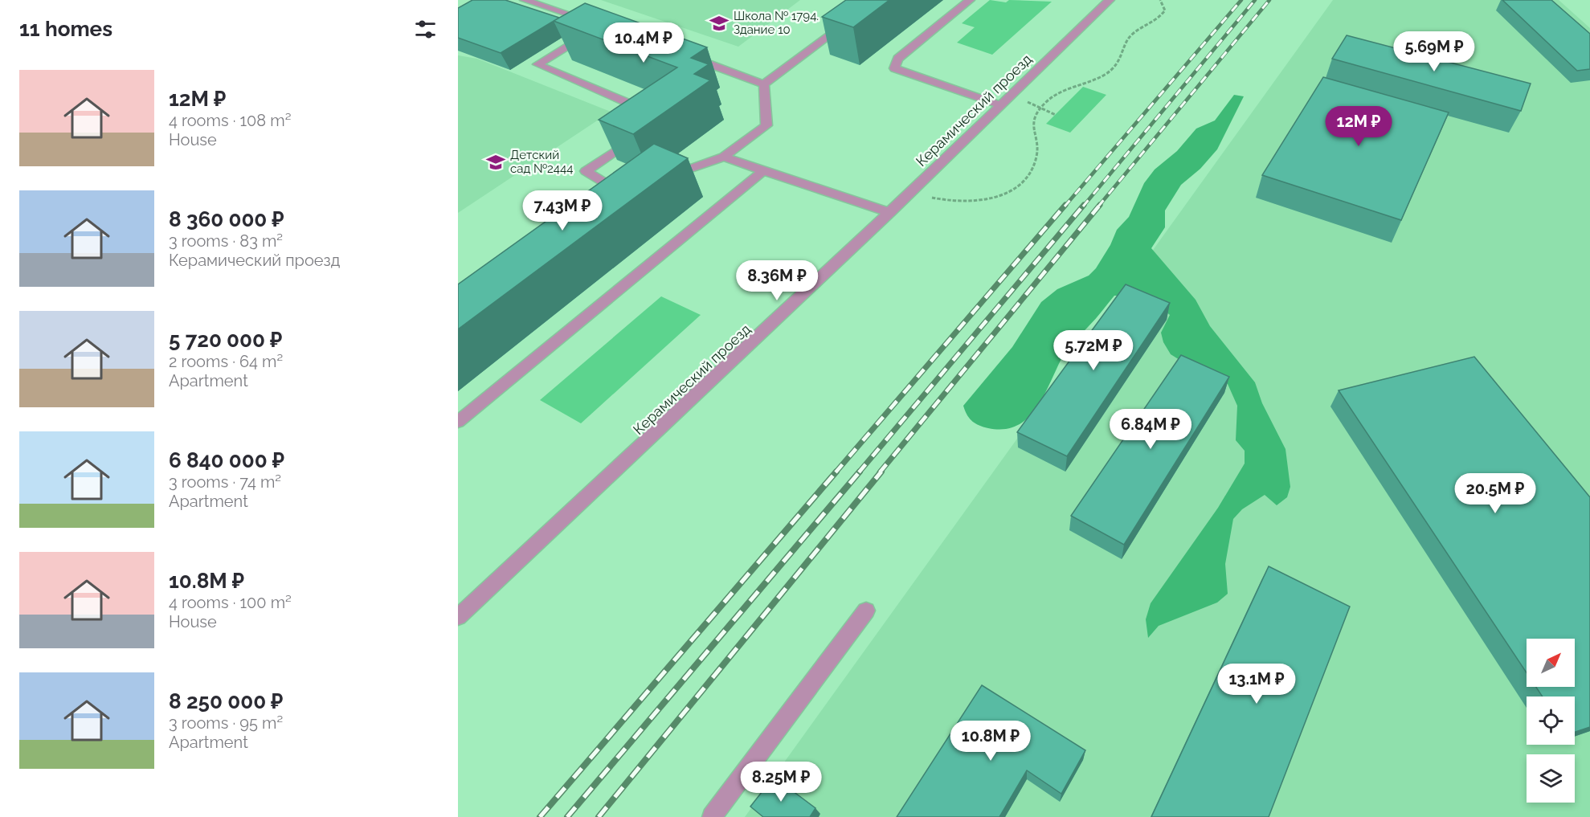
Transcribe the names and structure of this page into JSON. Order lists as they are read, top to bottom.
{
  "streets": {
    "street": ["Керамический проезд"]
  },
  "places": {
    "school or university": ["Школа № 1794. Здание 10", "Детский сад №2444"]
  },
  "north": "top right",
  "page": {
    "heading": "11 homes",
    "price": [
      "10.4M ₽",
      "5.69M ₽",
      "12M ₽",
      "7.43M ₽",
      "8.36M ₽",
      "5.72M ₽",
      "6.84M ₽",
      "20.5M ₽",
      "13.1M ₽",
      "10.8M ₽",
      "8.25M ₽"
    ],
    "list": [
      {
        "name": "12M ₽",
        "note": "4 rooms · 108 m² · House"
      },
      {
        "name": "8 360 000 ₽",
        "note": "3 rooms · 83 m² · Керамический проезд"
      },
      {
        "name": "5 720 000 ₽",
        "note": "2 rooms · 64 m² · Apartment"
      },
      {
        "name": "6 840 000 ₽",
        "note": "3 rooms · 74 m² · Apartment"
      },
      {
        "name": "10.8M ₽",
        "note": "4 rooms · 100 m² · House"
      },
      {
        "name": "8 250 000 ₽",
        "note": "3 rooms · 95 m² · Apartment"
      }
    ]
  }
}
